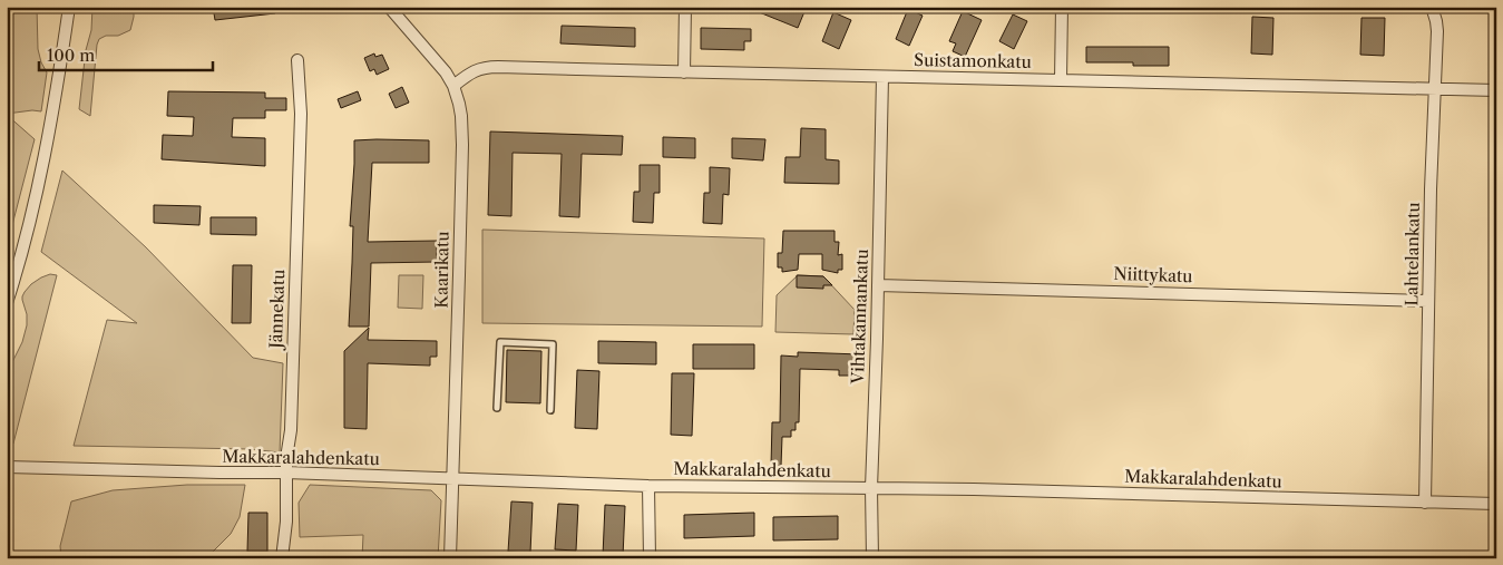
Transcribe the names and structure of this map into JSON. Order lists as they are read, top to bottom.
{
  "streets": {
    "street": [
      "Suistamonkatu",
      "Lahtelankatu",
      "Kaarikatu",
      "Niittykatu",
      "Jännekatu",
      "Vihtakannankatu",
      "Makkaralahdenkatu"
    ]
  },
  "crossings": [
    ["Suistamonkatu", "Lahtelankatu"],
    ["Suistamonkatu", "Kaarikatu"],
    ["Suistamonkatu", "Vihtakannankatu"],
    ["Lahtelankatu", "Niittykatu"],
    ["Lahtelankatu", "Makkaralahdenkatu"],
    ["Kaarikatu", "Makkaralahdenkatu"],
    ["Niittykatu", "Vihtakannankatu"],
    ["Jännekatu", "Makkaralahdenkatu"],
    ["Vihtakannankatu", "Makkaralahdenkatu"]
  ],
  "scale_bar": "100 m"
}
